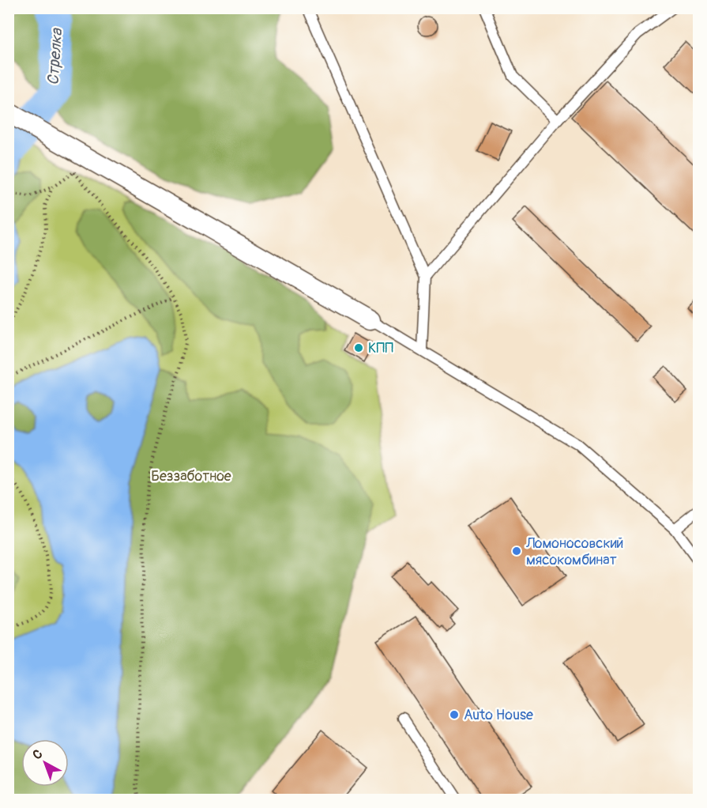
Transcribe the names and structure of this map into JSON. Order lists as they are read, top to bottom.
{
  "water": ["Стрелка"],
  "parks": ["Беззаботное"],
  "places": ["КПП", "Ломоносовский мясокомбинат", "Auto House"],
  "north": "top left"
}
